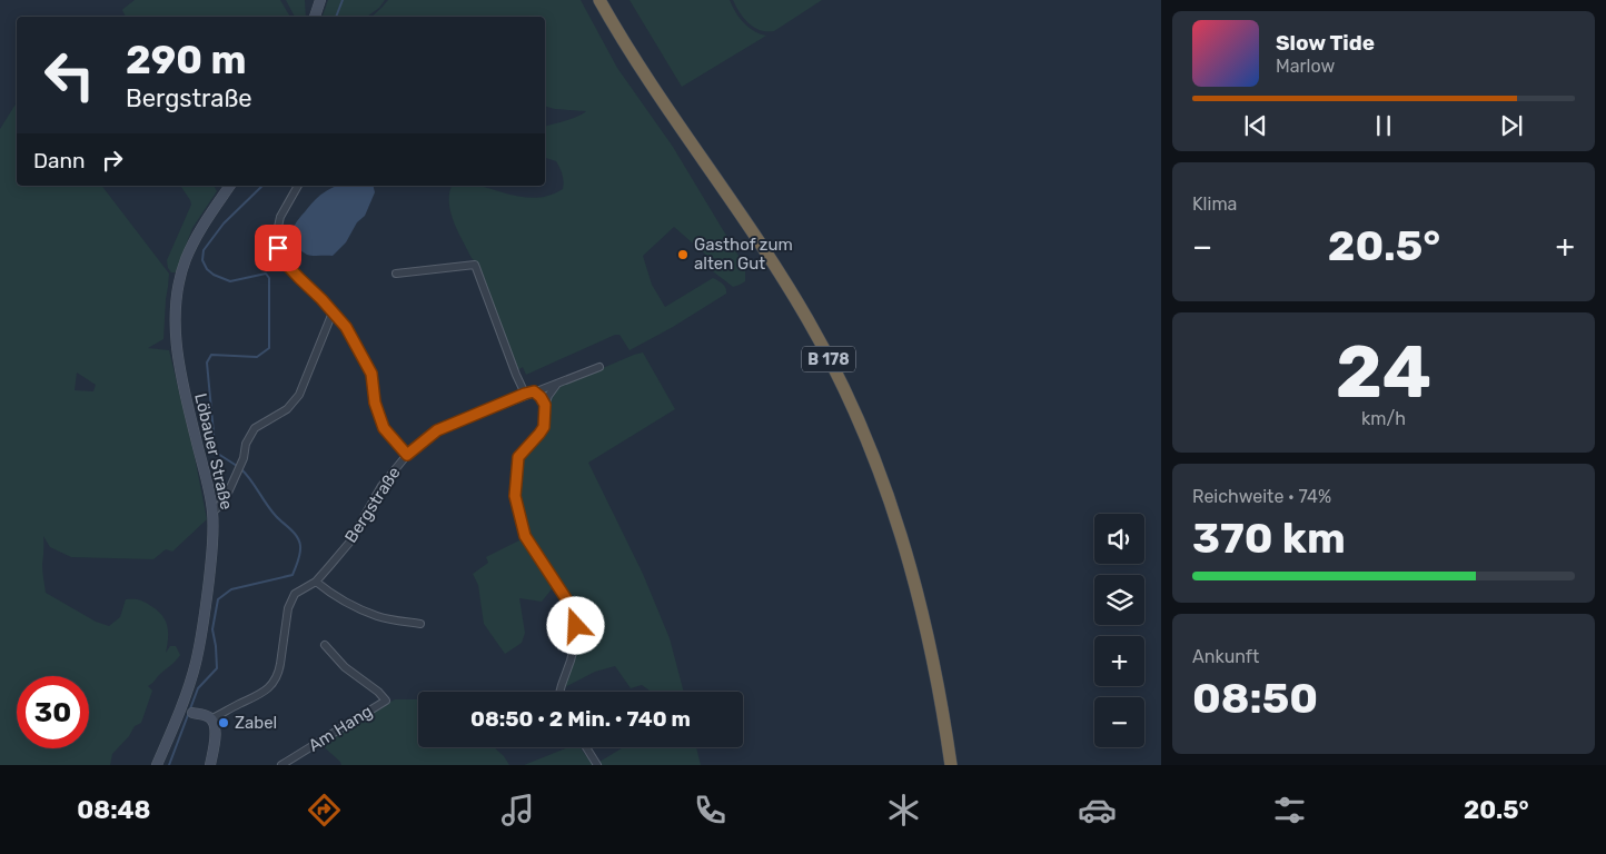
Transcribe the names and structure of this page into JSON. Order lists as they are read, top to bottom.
{
  "streets": {
    "highway": ["B 178"],
    "main road": ["Löbauer Straße"],
    "street": ["Bergstraße", "Am Hang"]
  },
  "places": ["Gasthof zum alten Gut", "Zabel"],
  "page": {
    "turn": ["290 m", "Bergstraße"],
    "song": ["Slow Tide", "Marlow"],
    "then": "Dann",
    "tile": [
      "Klima",
      ["24", "km/h"],
      ["Reichweite · 74%", "370 km"],
      ["Ankunft", "08:50"]
    ],
    "heat": ["−", "20.5°", "+"],
    "map_buttons": ["+", "−"],
    "limit": "30",
    "trip": "08:50 · 2 Min. · 740 m",
    "tabs": ["08:48", "20.5°"]
  }
}
